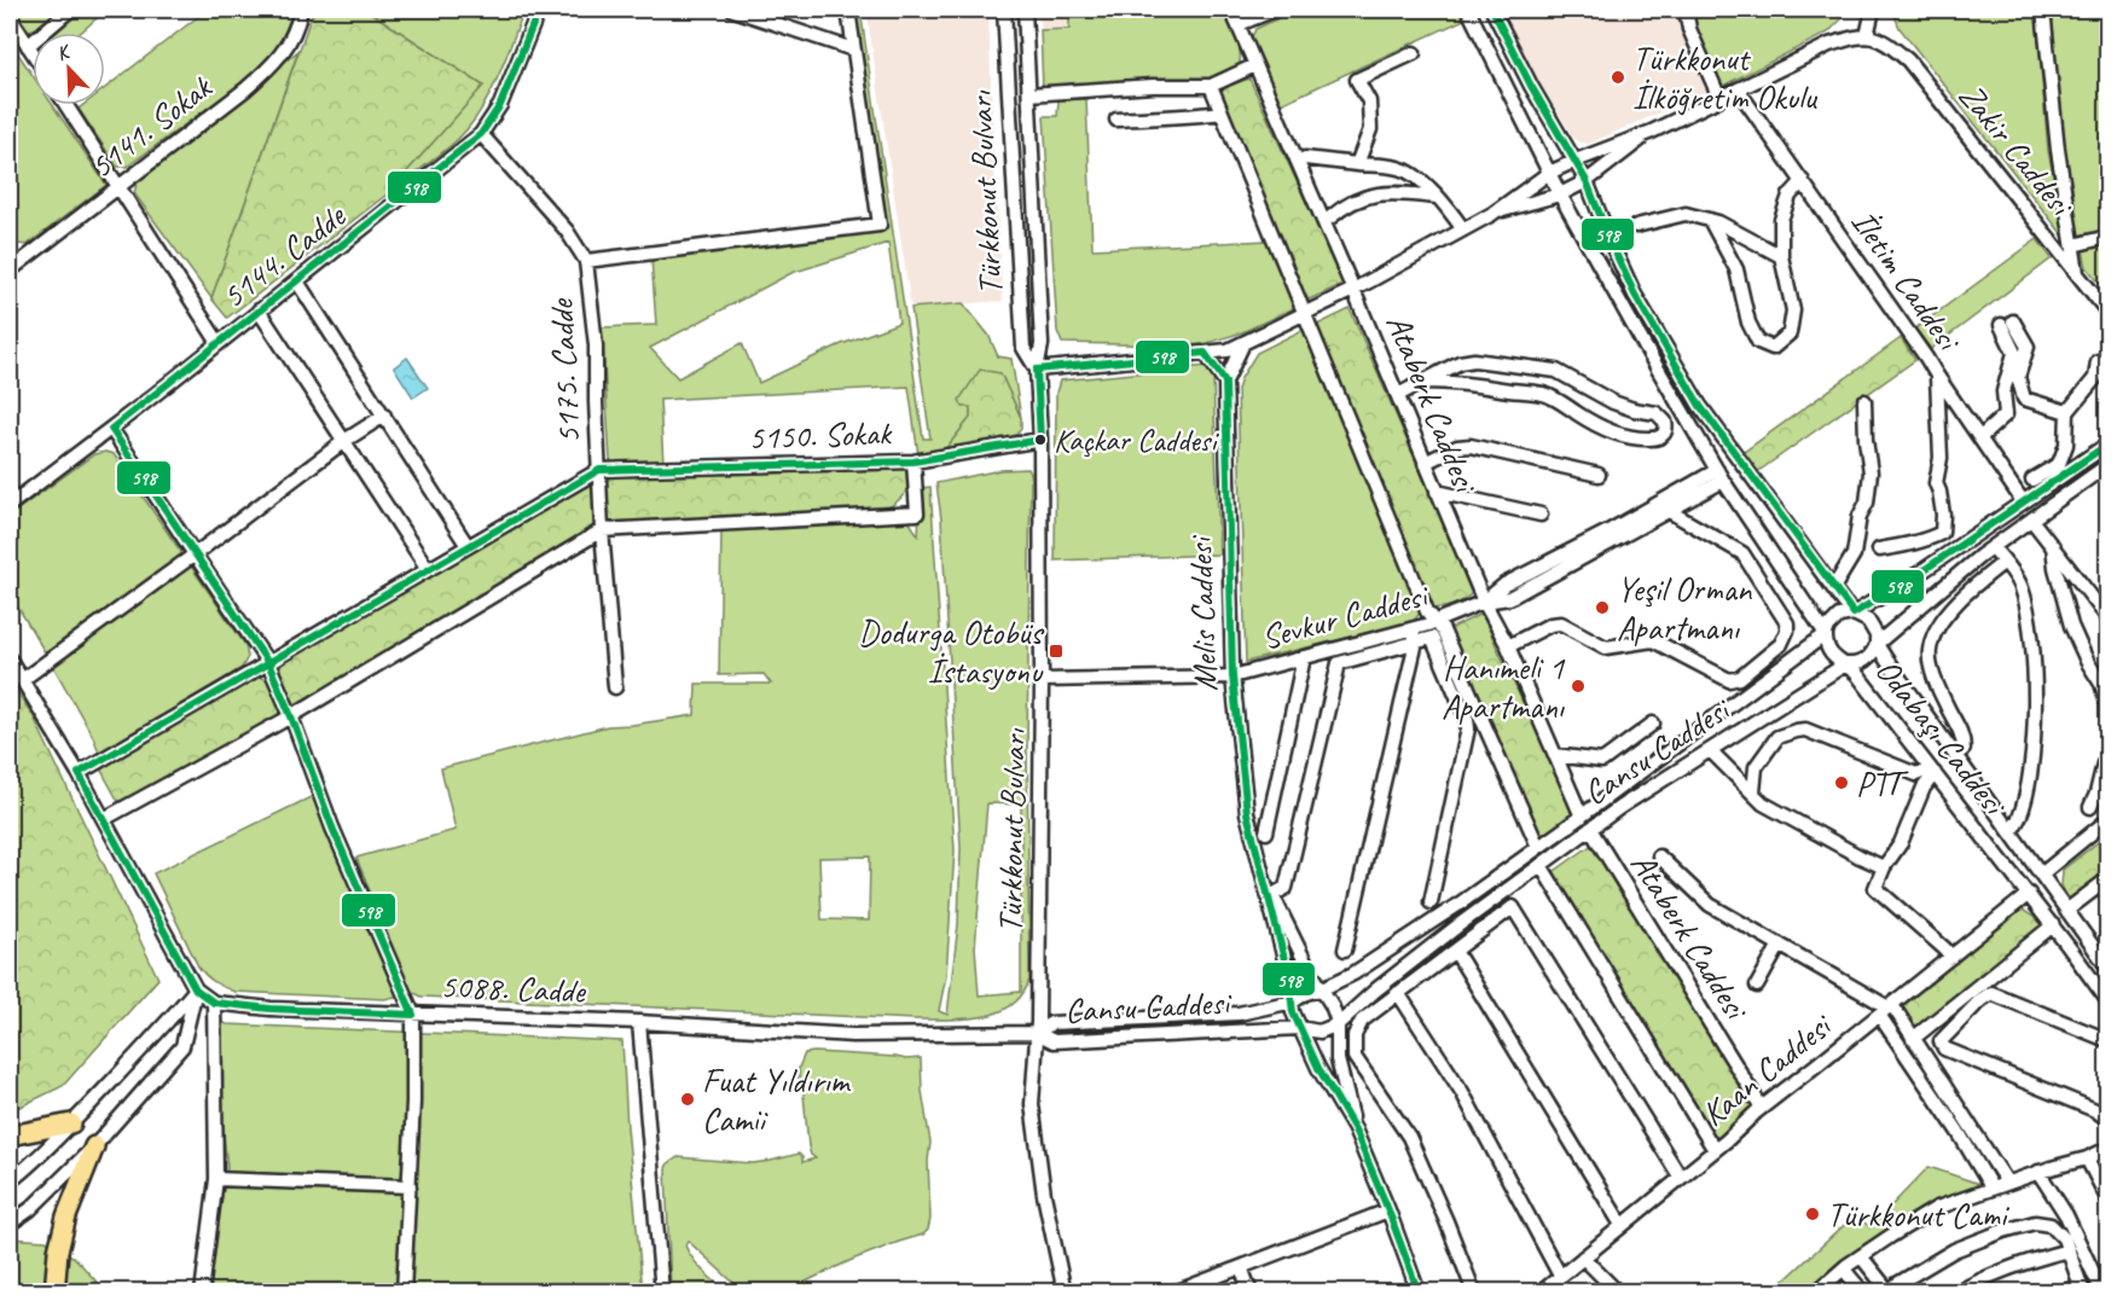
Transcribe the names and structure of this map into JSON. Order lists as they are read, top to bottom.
{
  "streets": {
    "street": [
      "5141. Sokak",
      "Zakir Caddesi",
      "Türkkonut Bulvarı",
      "5144. Cadde",
      "İletim Caddesi",
      "5175. Cadde",
      "Ataberk Caddesi",
      "5150. Sokak",
      "Melis Caddesi",
      "Sevkur Caddesi",
      "Odabaşı Caddesi",
      "Cansu Caddesi",
      "5088. Cadde",
      "Kaan Caddesi"
    ]
  },
  "crossings": [
    ["Türkkonut Bulvarı", "5150. Sokak"],
    ["Türkkonut Bulvarı", "Sevkur Caddesi"],
    ["Türkkonut Bulvarı", "Cansu Caddesi"],
    ["Türkkonut Bulvarı", "5088. Cadde"],
    ["5144. Cadde", "5175. Cadde"],
    ["İletim Caddesi", "Cansu Caddesi"],
    ["5175. Cadde", "5150. Sokak"],
    ["Ataberk Caddesi", "Sevkur Caddesi"],
    ["Ataberk Caddesi", "Cansu Caddesi"],
    ["Ataberk Caddesi", "Kaan Caddesi"],
    ["Melis Caddesi", "Sevkur Caddesi"],
    ["Melis Caddesi", "Cansu Caddesi"],
    ["Sevkur Caddesi", "Odabaşı Caddesi"],
    ["Odabaşı Caddesi", "Cansu Caddesi"],
    ["Odabaşı Caddesi", "Kaan Caddesi"],
    ["Cansu Caddesi", "5088. Cadde"]
  ],
  "places": {
    "other": [
      "Türkkonut İlköğretim Okulu",
      "Kaçkar Caddesi",
      "Yeşil Orman Apartmanı",
      "Hanımeli 1 Apartmanı",
      "PTT",
      "Fuat Yıldırım Camii",
      "Türkkonut Cami"
    ],
    "transit": ["Dodurga Otobüs İstasyonu"]
  },
  "lines": ["transit line 598"],
  "north": "top left"
}
